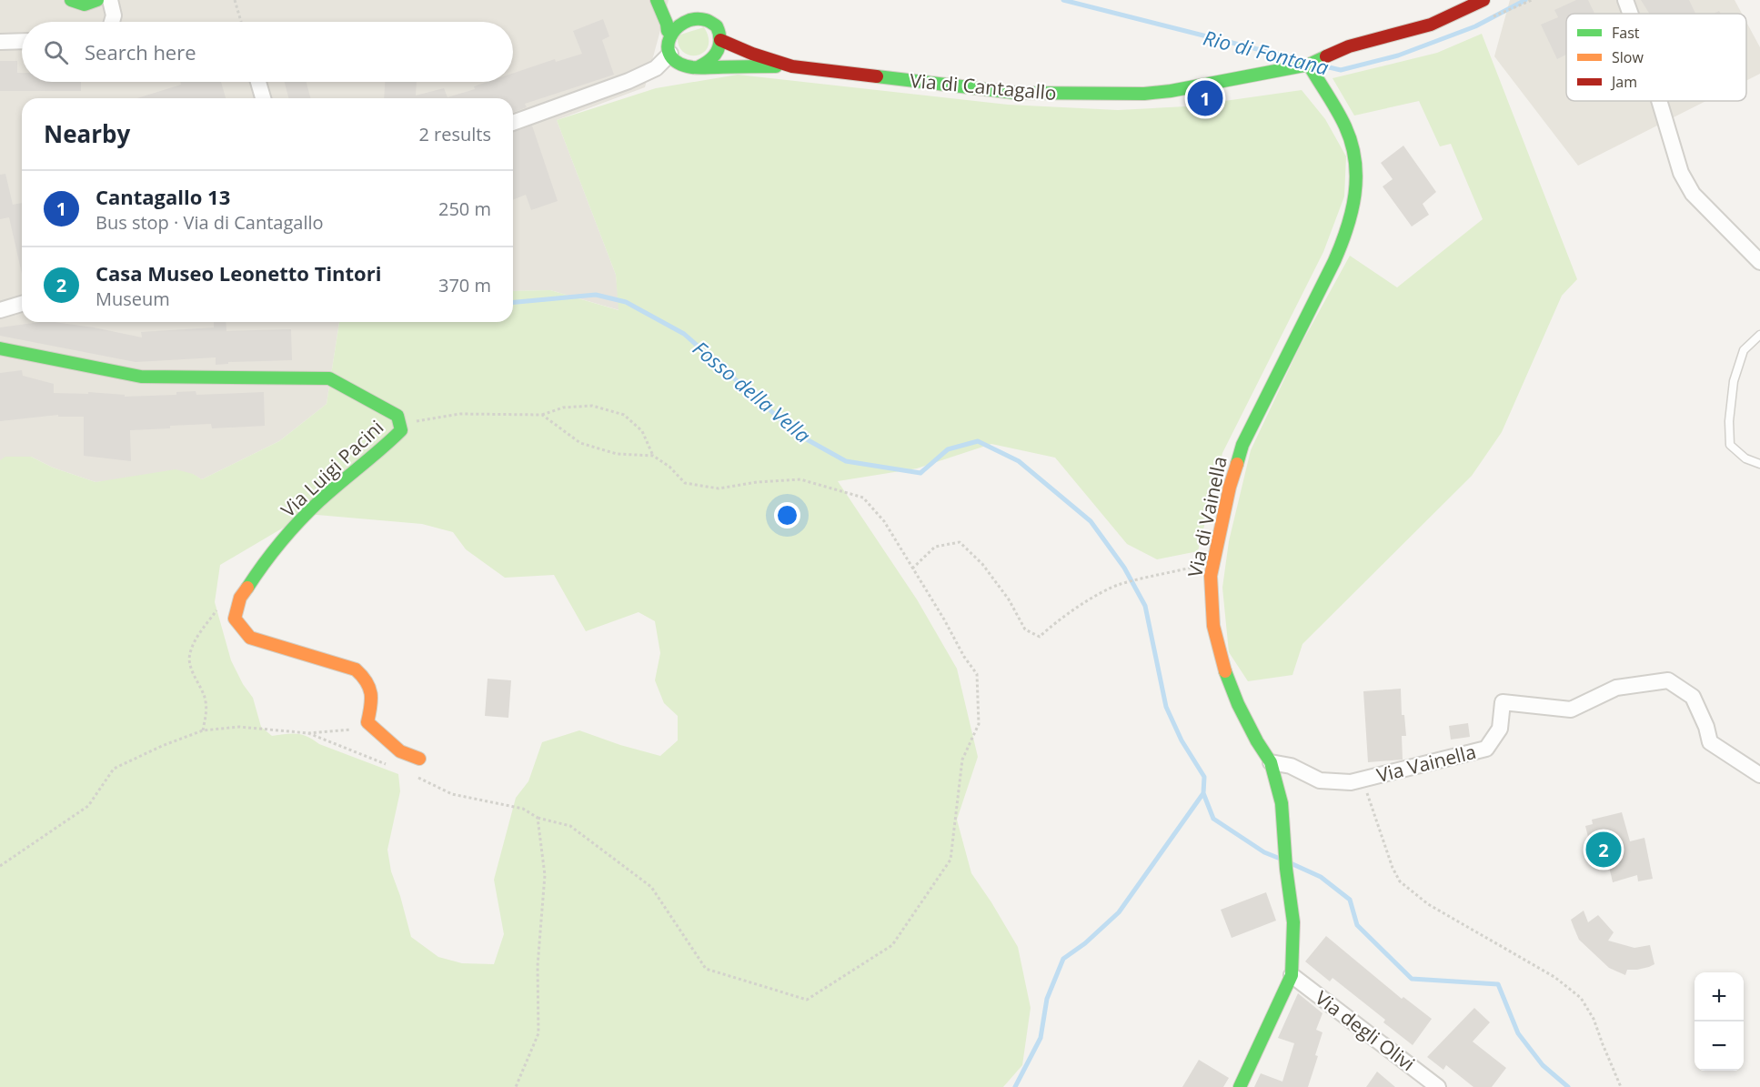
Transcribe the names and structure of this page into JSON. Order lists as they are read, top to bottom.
{
  "streets": {
    "street": [
      "Via di Cantagallo",
      "Via Luigi Pacini",
      "Via di Vainella",
      "Via Vainella",
      "Via degli Olivi"
    ]
  },
  "crossings": [
    ["Via di Cantagallo", "Via di Vainella"],
    ["Via di Vainella", "Via Vainella"],
    ["Via di Vainella", "Via degli Olivi"]
  ],
  "water": ["Rio di Fontana", "Fosso della Vella"],
  "legend": ["Fast", "Slow", "Jam"],
  "page": {
    "search": "Search here",
    "pins": ["1", "2"],
    "heading": ["Nearby", "2 results"],
    "list": [
      {
        "mark": "1",
        "name": "Cantagallo 13",
        "note": "Bus stop · Via di Cantagallo",
        "value": "250 m"
      },
      {
        "mark": "2",
        "name": "Casa Museo Leonetto Tintori",
        "note": "Museum",
        "value": "370 m"
      }
    ],
    "map_buttons": ["+", "−"]
  }
}
